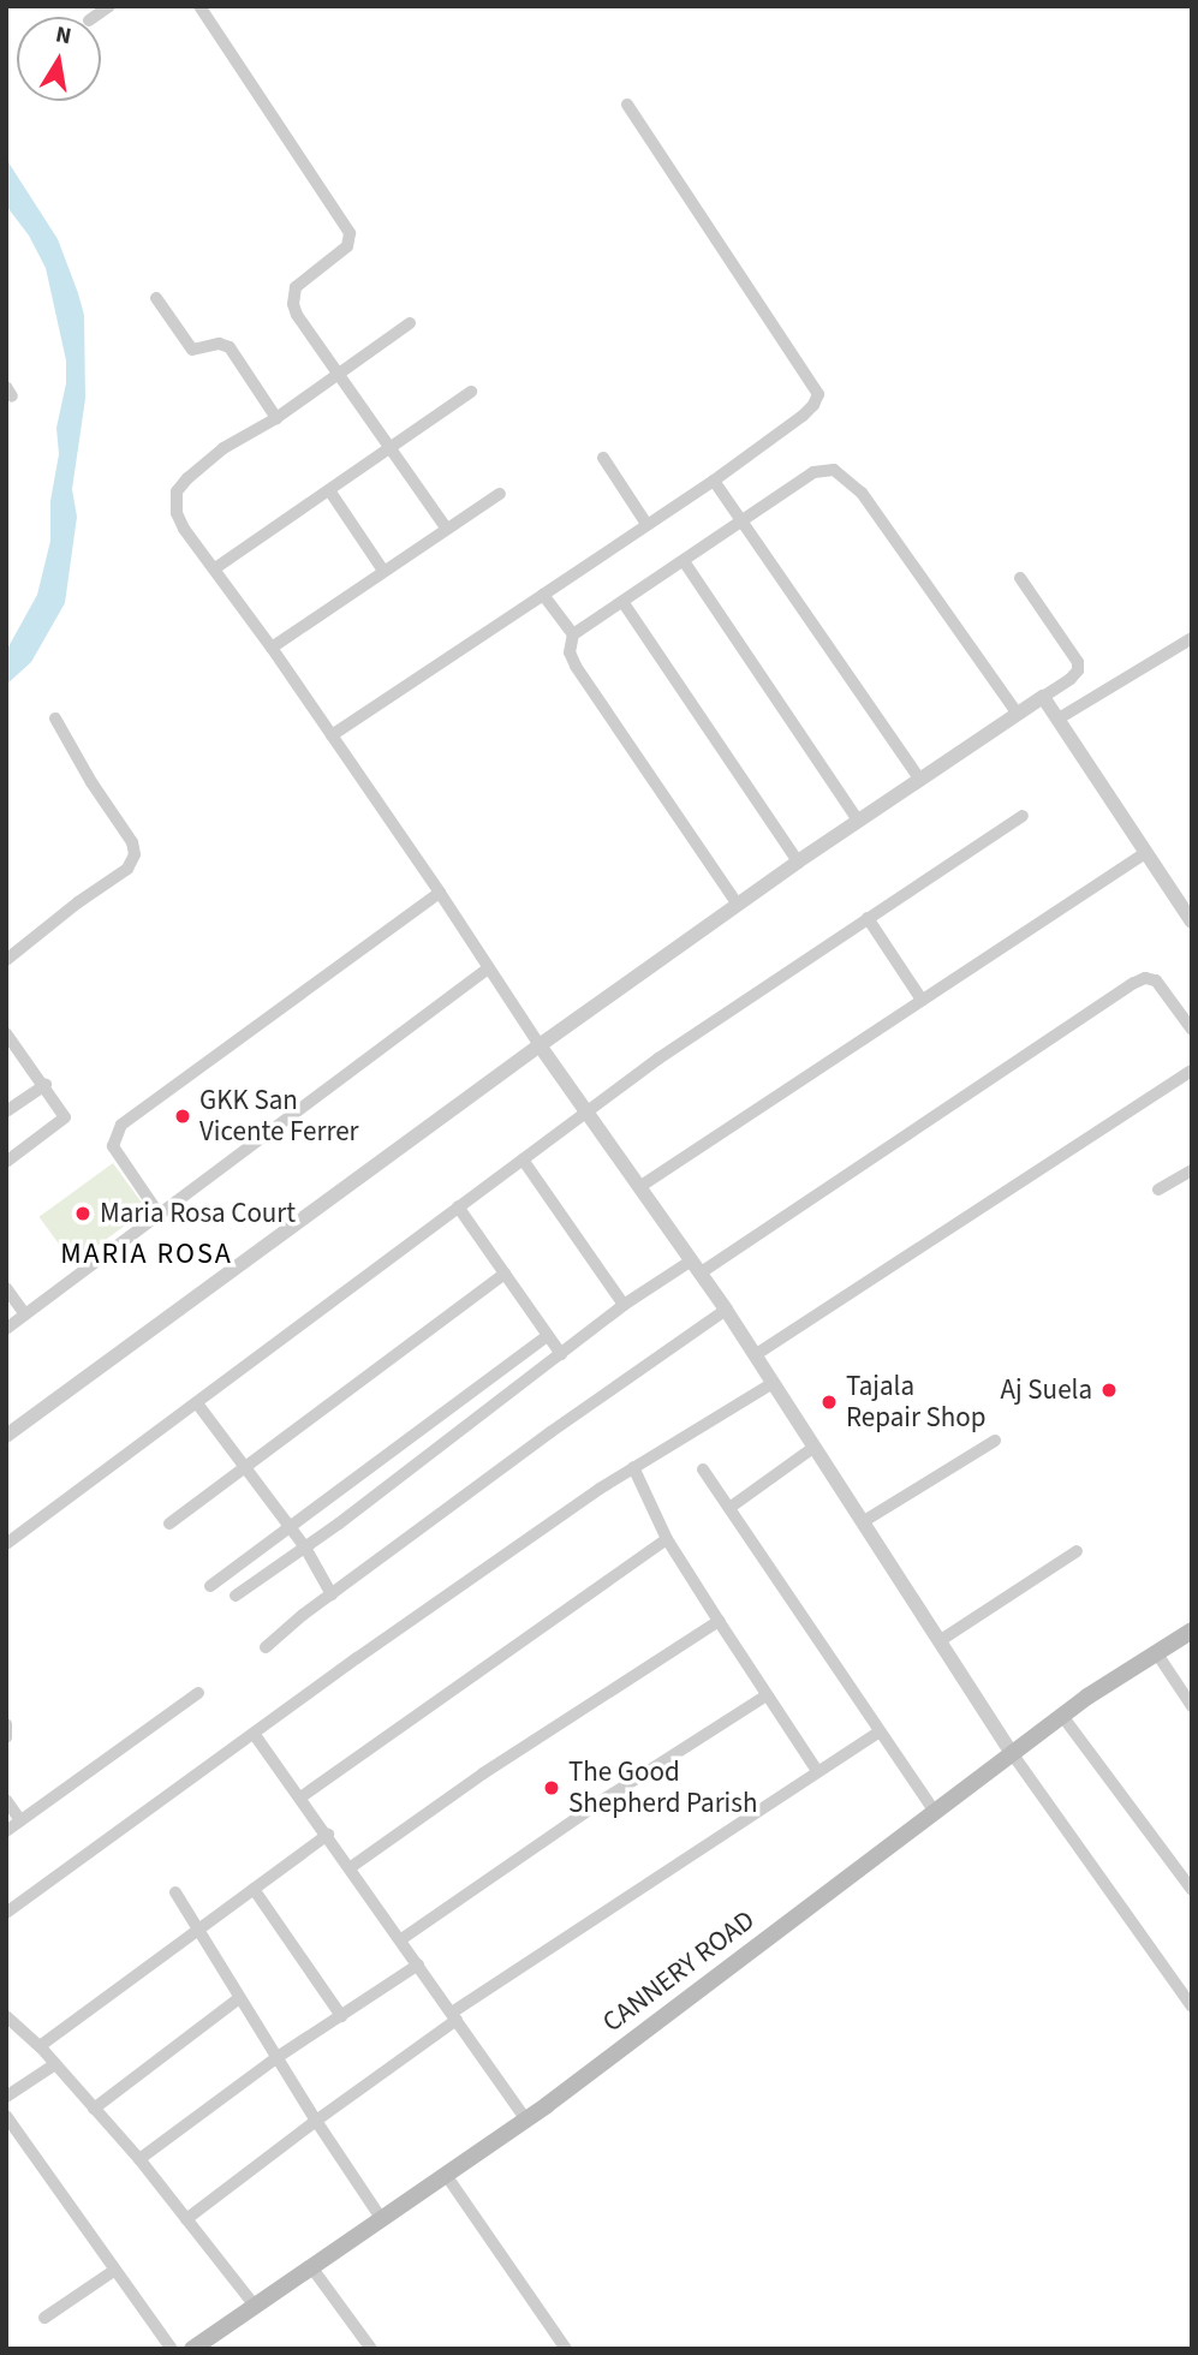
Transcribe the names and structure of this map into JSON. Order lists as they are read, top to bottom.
{
  "streets": {
    "main road": ["CANNERY ROAD"]
  },
  "districts": ["MARIA ROSA"],
  "places": [
    "GKK San Vicente Ferrer",
    "Maria Rosa Court",
    "Aj Suela",
    "Tajala Repair Shop",
    "The Good Shepherd Parish"
  ],
  "north": "top"
}
